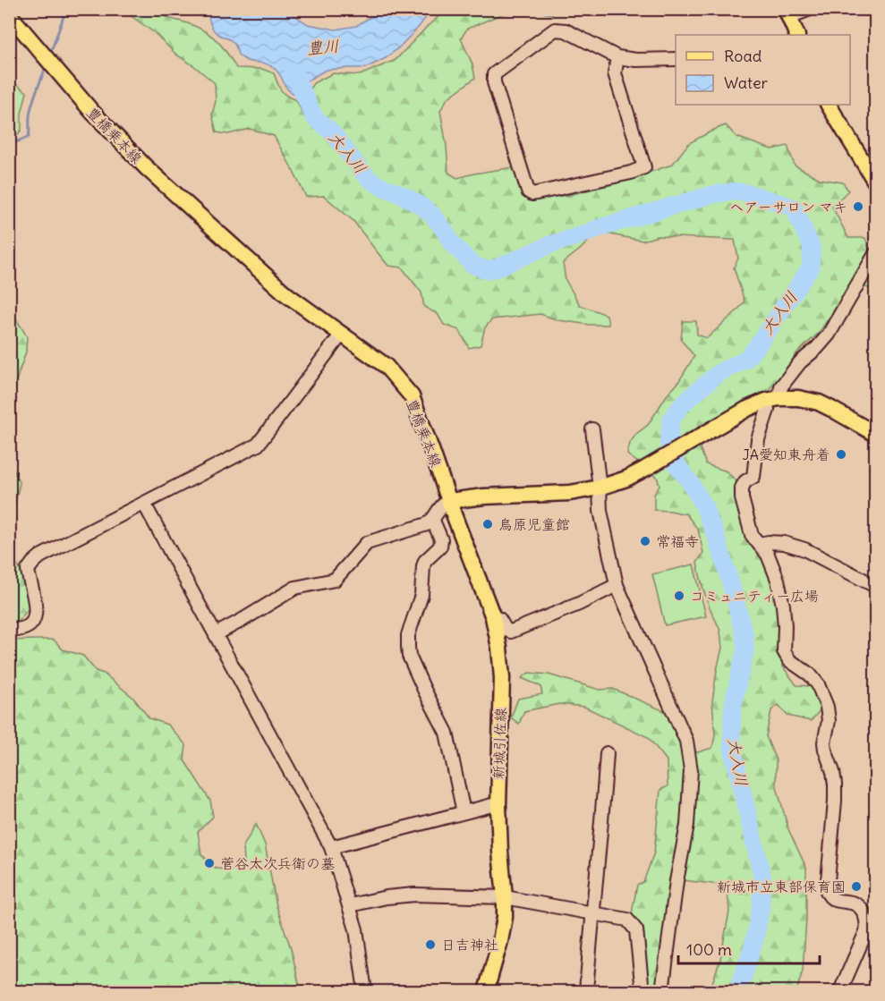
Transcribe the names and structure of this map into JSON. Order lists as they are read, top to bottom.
{
  "streets": {
    "main road": ["豊橋乗本線", "新城引佐線"]
  },
  "crossings": [
    ["豊橋乗本線", "新城引佐線"]
  ],
  "water": ["豊川", "大入川"],
  "places": [
    "ヘアーサロン マキ",
    "JA愛知東舟着",
    "鳥原児童館",
    "常福寺",
    "コミュニティー広場",
    "菅谷太次兵衛の墓",
    "新城市立東部保育園",
    "日吉神社"
  ],
  "legend": ["Road", "Water"],
  "scale_bar": "100 m"
}
